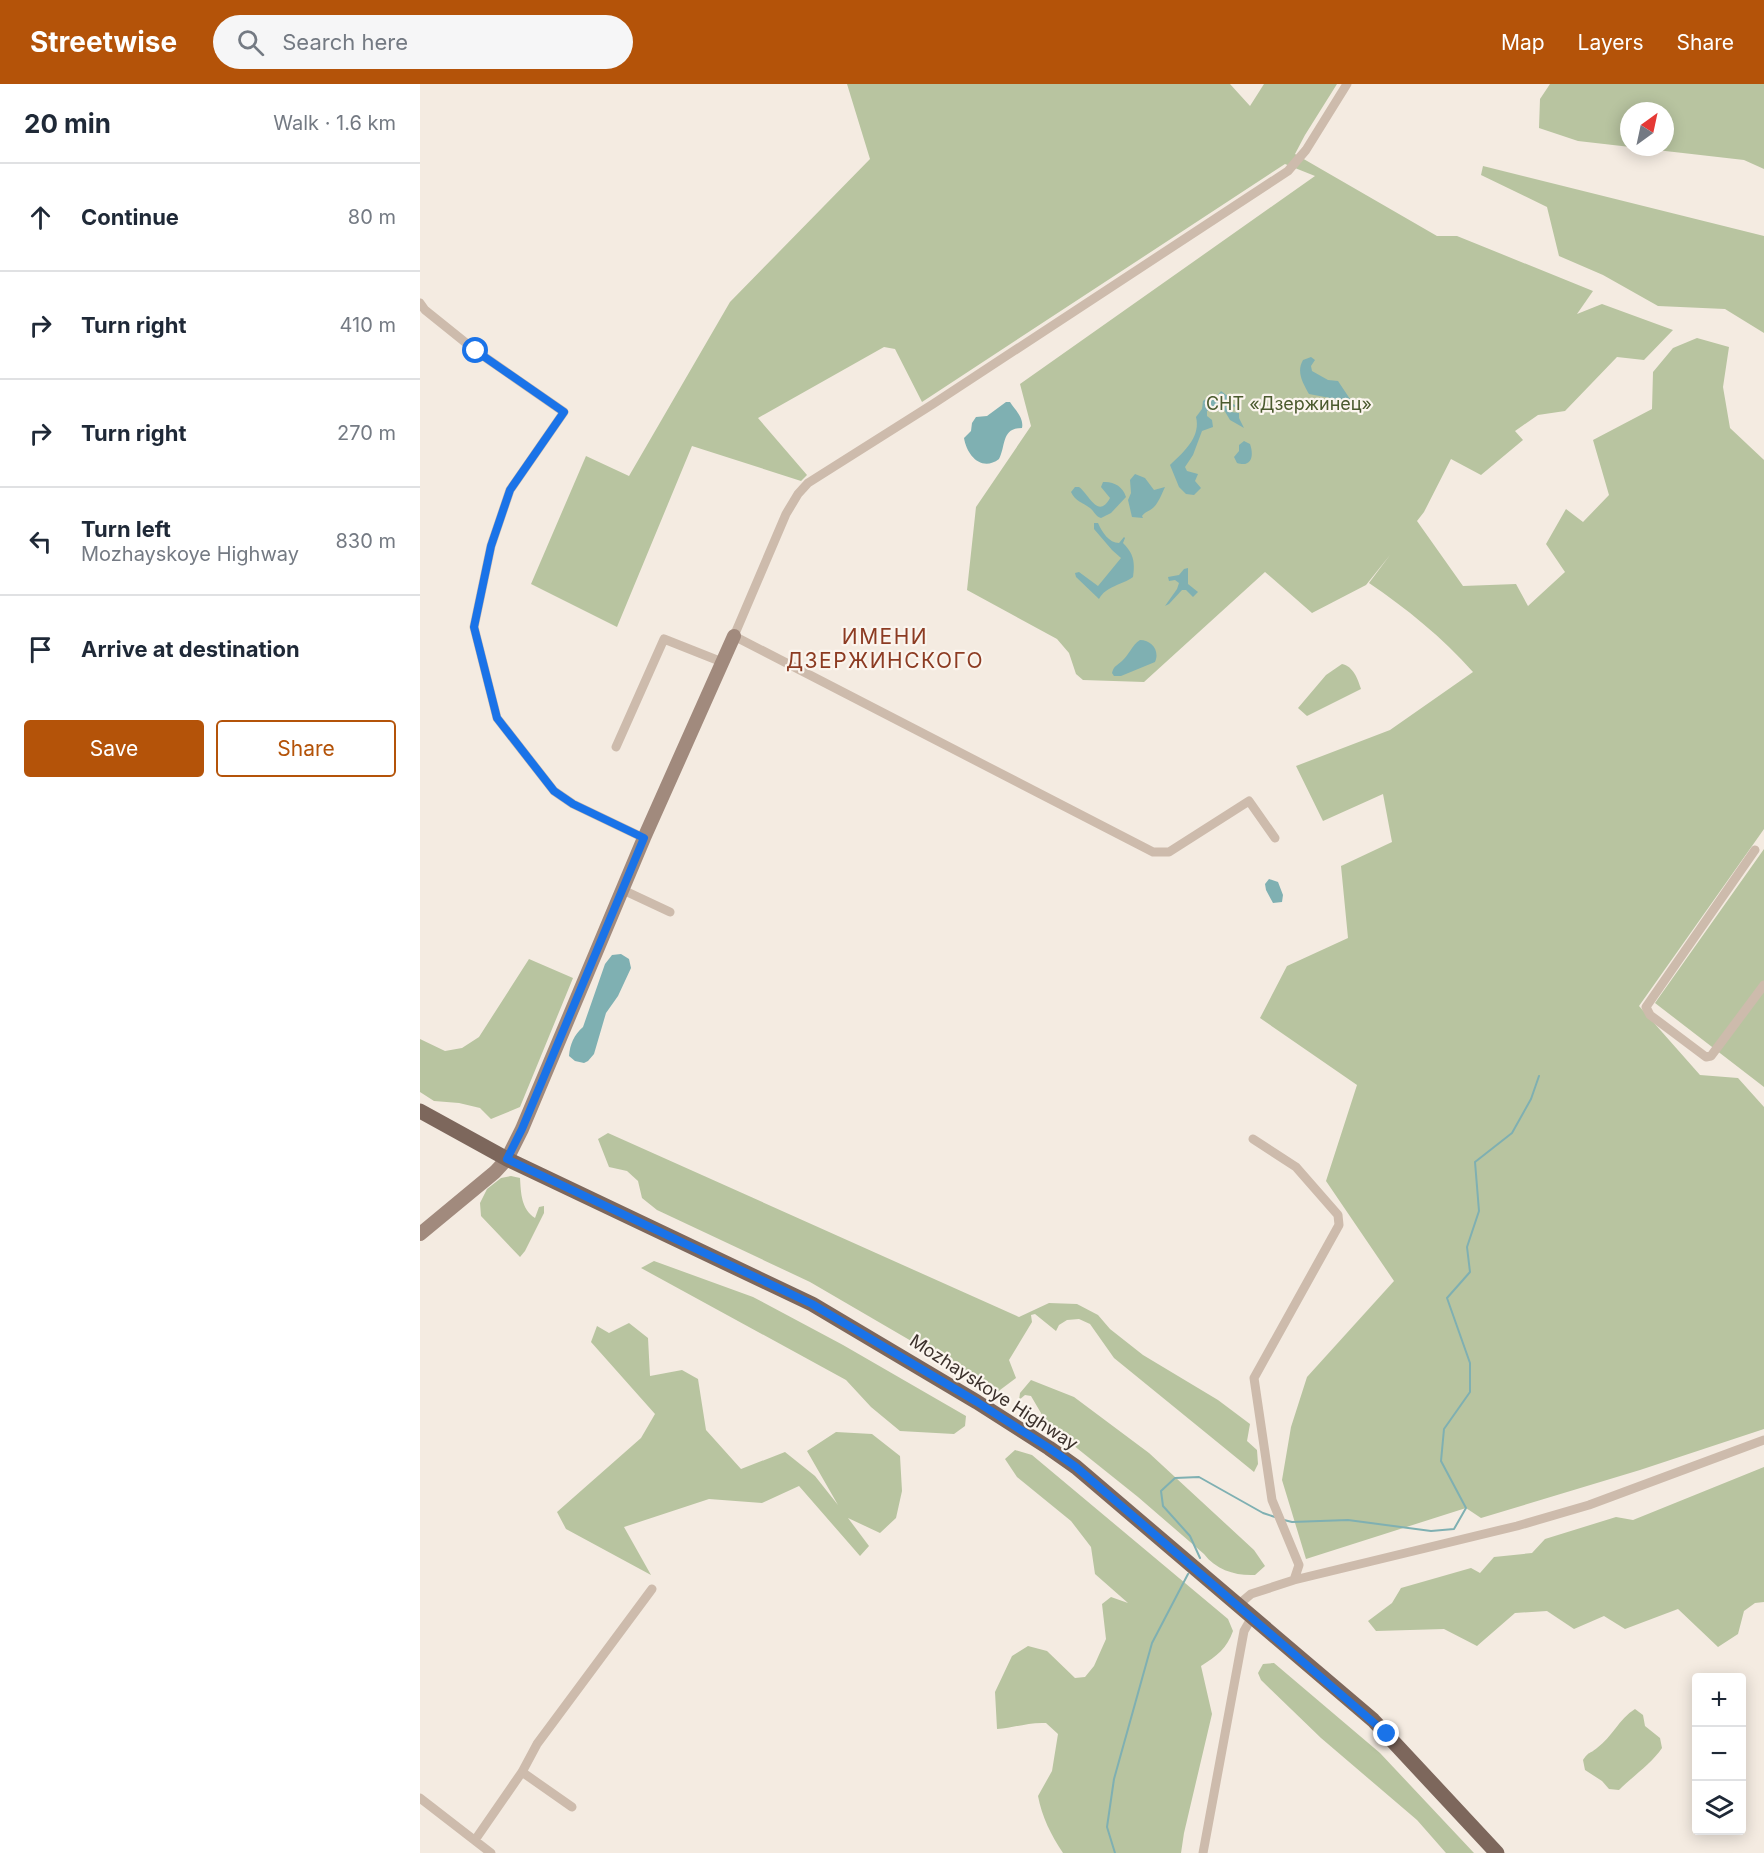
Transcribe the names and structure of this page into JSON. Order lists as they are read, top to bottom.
{
  "streets": {
    "main road": ["Mozhayskoye Highway"]
  },
  "districts": ["ИМЕНИ ДЗЕРЖИНСКОГО"],
  "parks": ["СНТ «Дзержинец»"],
  "north": "top right",
  "page": {
    "header": "Streetwise",
    "search": "Search here",
    "nav": ["Map", "Layers", "Share"],
    "heading": ["20 min", "Walk · 1.6 km"],
    "list": [
      ["Continue", "80 m"],
      ["Turn right", "410 m"],
      ["Turn right", "270 m"],
      ["Turn left", "Mozhayskoye Highway", "830 m"],
      "Arrive at destination"
    ],
    "buttons": ["Save", "Share"],
    "map_buttons": ["+", "−"]
  }
}
